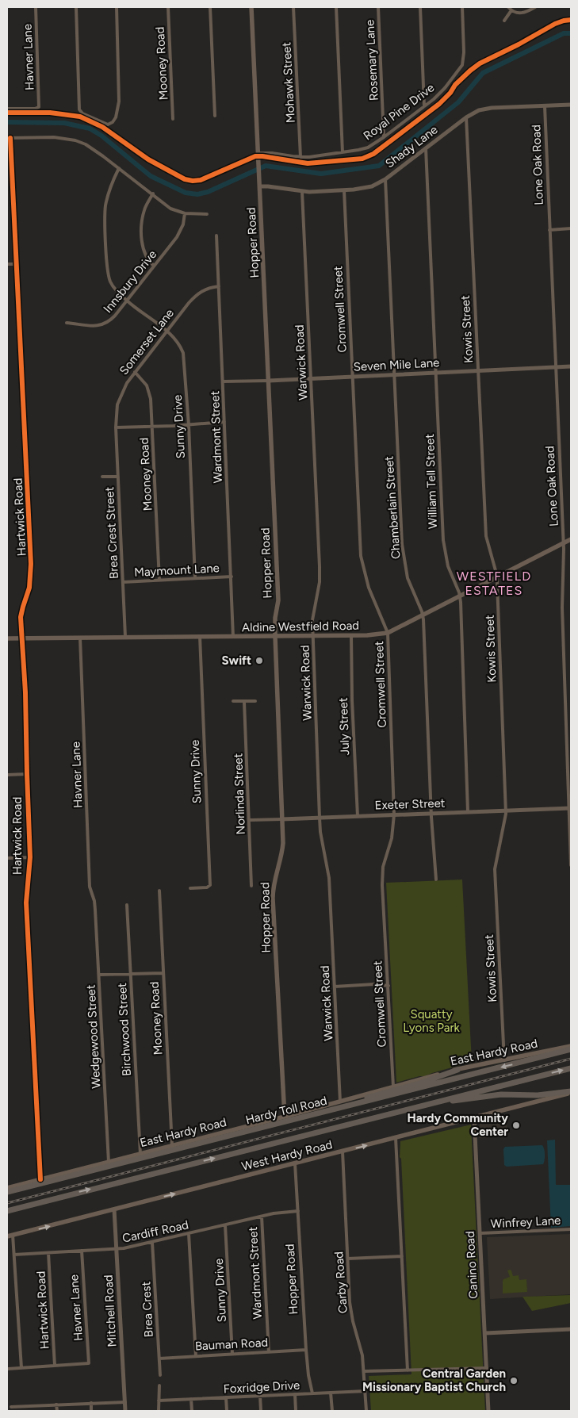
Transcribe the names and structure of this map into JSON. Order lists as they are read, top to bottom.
{
  "streets": {
    "highway": ["Hardy Toll Road"],
    "main road": [
      "Hopper Road",
      "Aldine Westfield Road",
      "East Hardy Road",
      "West Hardy Road"
    ],
    "street": [
      "Havner Lane",
      "Rosemary Lane",
      "Mooney Road",
      "Mohawk Street",
      "Royal Pine Drive",
      "Shady Lane",
      "Lone Oak Road",
      "Innsbury Drive",
      "Cromwell Street",
      "Kowis Street",
      "Somerset Lane",
      "Warwick Road",
      "Seven Mile Lane",
      "Sunny Drive",
      "Wardmont Street",
      "William Tell Street",
      "Chamberlain Street",
      "Hartwick Road",
      "Brea Crest Street",
      "Maymount Lane",
      "July Street",
      "Norlinda Street",
      "Exeter Street",
      "Birchwood Street",
      "Wedgewood Street",
      "Winfrey Lane",
      "Cardiff Road",
      "Canino Road",
      "Carby Road",
      "Brea Crest",
      "Mitchell Road",
      "Bauman Road",
      "Foxridge Drive"
    ]
  },
  "crossings": [
    ["Havner Lane", "Hartwick Road"],
    ["Havner Lane", "Aldine Westfield Road"],
    ["Havner Lane", "Wedgewood Street"],
    ["Havner Lane", "Cardiff Road"],
    ["Rosemary Lane", "Royal Pine Drive"],
    ["Mooney Road", "Somerset Lane"],
    ["Mooney Road", "Maymount Lane"],
    ["Mooney Road", "East Hardy Road"],
    ["Mohawk Street", "Royal Pine Drive"],
    ["Royal Pine Drive", "Hopper Road"],
    ["Shady Lane", "Lone Oak Road"],
    ["Shady Lane", "Hopper Road"],
    ["Shady Lane", "Cromwell Street"],
    ["Shady Lane", "Kowis Street"],
    ["Shady Lane", "Warwick Road"],
    ["Shady Lane", "William Tell Street"],
    ["Shady Lane", "Chamberlain Street"],
    ["Lone Oak Road", "Seven Mile Lane"],
    ["Lone Oak Road", "Aldine Westfield Road"],
    ["Lone Oak Road", "Exeter Street"],
    ["Hopper Road", "Seven Mile Lane"],
    ["Hopper Road", "Aldine Westfield Road"],
    ["Hopper Road", "Exeter Street"],
    ["Hopper Road", "East Hardy Road"],
    ["Hopper Road", "West Hardy Road"],
    ["Hopper Road", "Cardiff Road"],
    ["Hopper Road", "Bauman Road"],
    ["Hopper Road", "Foxridge Drive"],
    ["Innsbury Drive", "Sunny Drive"],
    ["Cromwell Street", "Seven Mile Lane"],
    ["Cromwell Street", "Aldine Westfield Road"],
    ["Cromwell Street", "Exeter Street"],
    ["Cromwell Street", "East Hardy Road"],
    ["Kowis Street", "Seven Mile Lane"],
    ["Kowis Street", "Aldine Westfield Road"],
    ["Kowis Street", "Exeter Street"],
    ["Kowis Street", "East Hardy Road"],
    ["Somerset Lane", "Sunny Drive"],
    ["Somerset Lane", "Wardmont Street"],
    ["Somerset Lane", "Brea Crest Street"],
    ["Warwick Road", "Seven Mile Lane"],
    ["Warwick Road", "Aldine Westfield Road"],
    ["Warwick Road", "Exeter Street"],
    ["Warwick Road", "East Hardy Road"],
    ["Seven Mile Lane", "Wardmont Street"],
    ["Seven Mile Lane", "William Tell Street"],
    ["Seven Mile Lane", "Chamberlain Street"],
    ["Sunny Drive", "Maymount Lane"],
    ["Sunny Drive", "Aldine Westfield Road"],
    ["Sunny Drive", "Cardiff Road"],
    ["Sunny Drive", "Bauman Road"],
    ["Wardmont Street", "Maymount Lane"],
    ["Wardmont Street", "Aldine Westfield Road"],
    ["Wardmont Street", "Cardiff Road"],
    ["Wardmont Street", "Bauman Road"],
    ["William Tell Street", "Aldine Westfield Road"],
    ["William Tell Street", "Exeter Street"],
    ["Chamberlain Street", "Aldine Westfield Road"],
    ["Chamberlain Street", "Exeter Street"],
    ["Hartwick Road", "Aldine Westfield Road"],
    ["Hartwick Road", "East Hardy Road"],
    ["Hartwick Road", "Cardiff Road"],
    ["Brea Crest Street", "Maymount Lane"],
    ["Brea Crest Street", "Aldine Westfield Road"],
    ["Aldine Westfield Road", "July Street"],
    ["July Street", "Exeter Street"],
    ["Norlinda Street", "Exeter Street"],
    ["Birchwood Street", "East Hardy Road"],
    ["Wedgewood Street", "East Hardy Road"],
    ["West Hardy Road", "Canino Road"],
    ["West Hardy Road", "Carby Road"],
    ["West Hardy Road", "Mitchell Road"],
    ["Winfrey Lane", "Canino Road"],
    ["Cardiff Road", "Brea Crest"],
    ["Cardiff Road", "Mitchell Road"],
    ["Carby Road", "Foxridge Drive"],
    ["Brea Crest", "Bauman Road"]
  ],
  "one_way": ["West Hardy Road"],
  "districts": ["WESTFIELD ESTATES"],
  "parks": ["Squatty Lyons Park"],
  "places": ["Swift", "Hardy Community Center", "Central Garden Missionary Baptist Church"]
}
